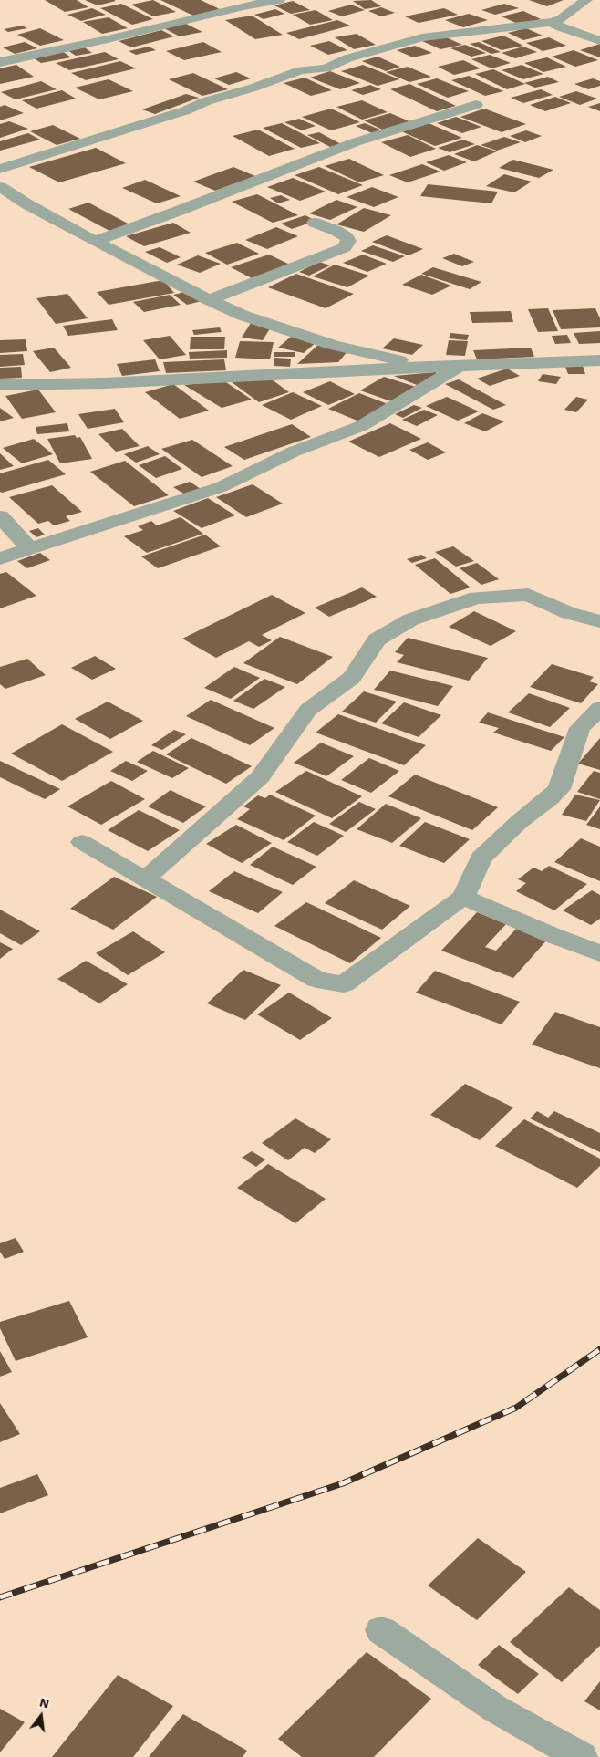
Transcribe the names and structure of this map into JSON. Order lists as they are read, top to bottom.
{
  "north": "top"
}
